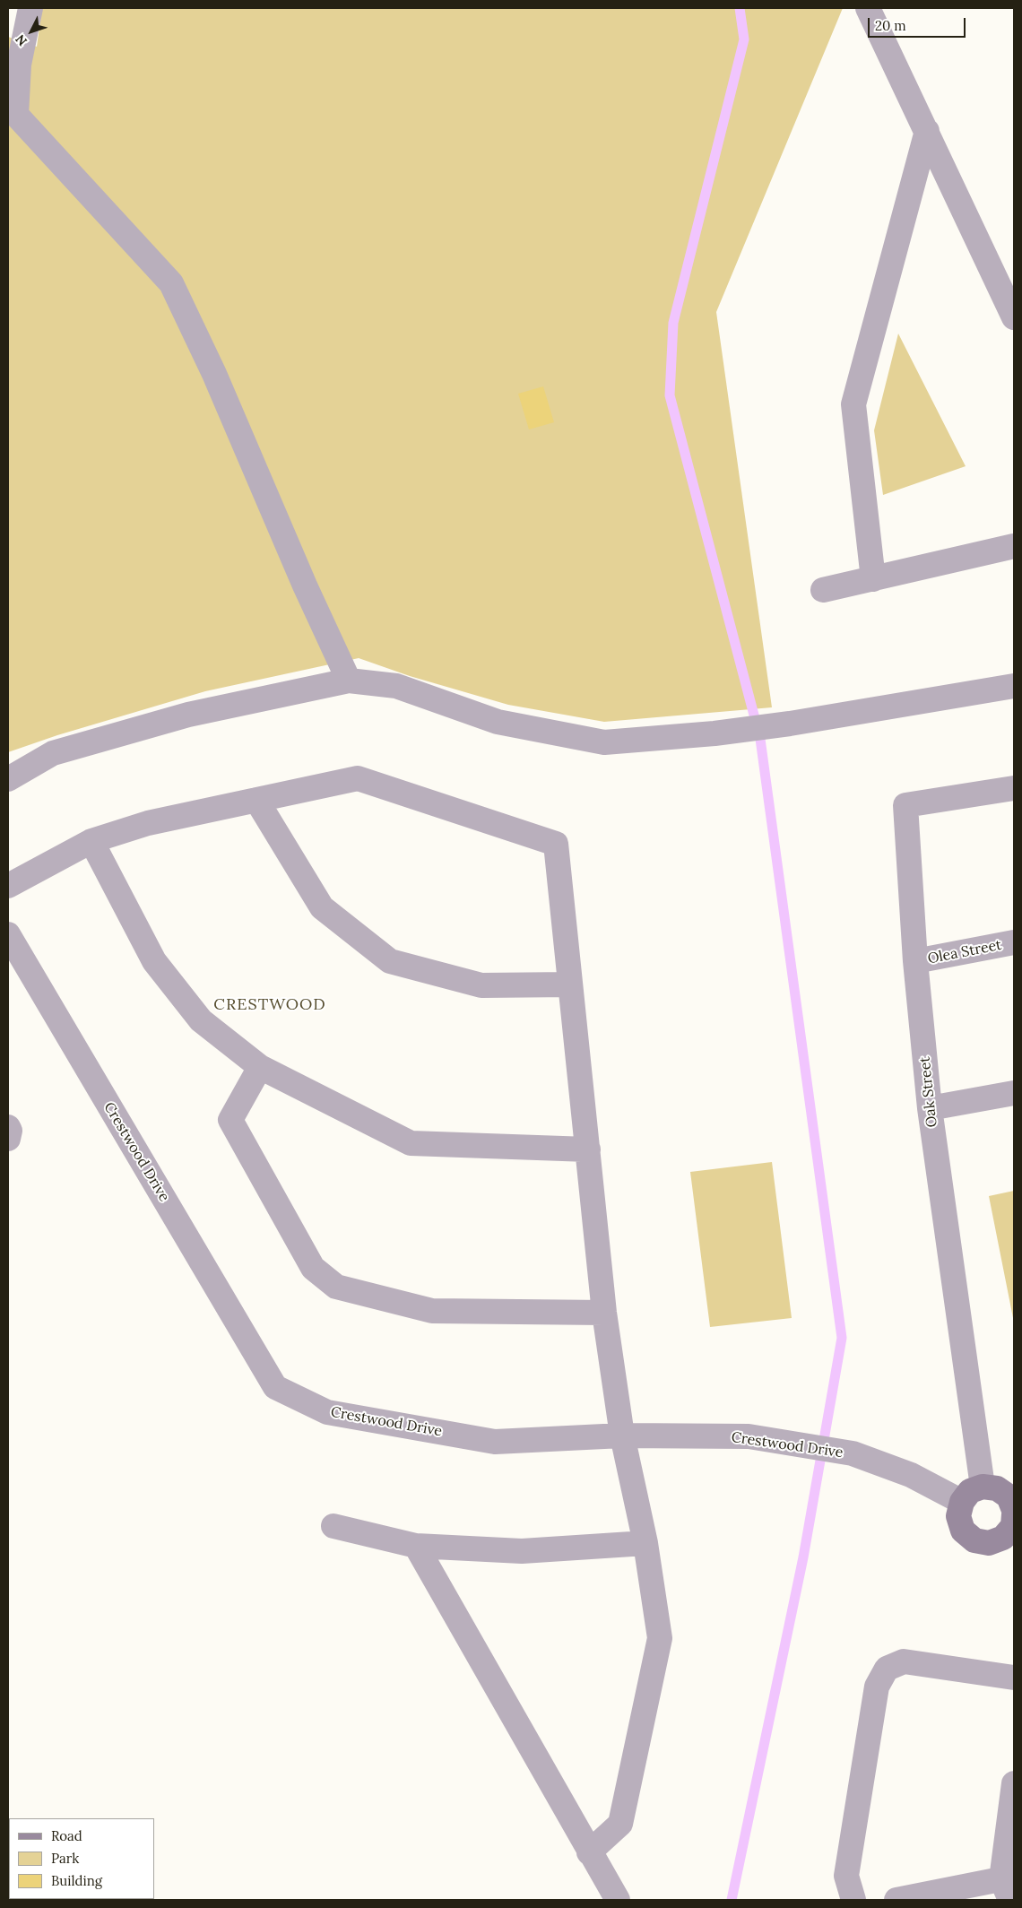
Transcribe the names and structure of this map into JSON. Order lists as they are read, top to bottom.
{
  "streets": {
    "street": ["Olea Street", "Oak Street", "Crestwood Drive"]
  },
  "crossings": [
    ["Olea Street", "Oak Street"],
    ["Oak Street", "Crestwood Drive"]
  ],
  "districts": ["CRESTWOOD"],
  "legend": ["Road", "Park", "Building"],
  "scale_bar": "20 m",
  "north": "bottom left"
}
